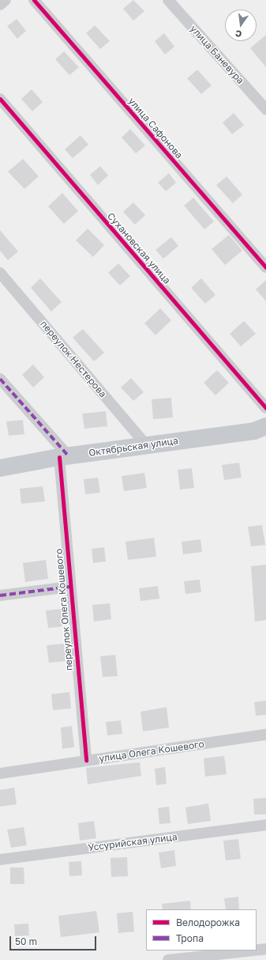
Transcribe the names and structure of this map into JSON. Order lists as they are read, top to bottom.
{
  "streets": {
    "main road": ["Октябрьская улица"],
    "street": [
      "улица Баневура",
      "улица Сафонова",
      "Сухановская улица",
      "переулок Нестерова",
      "переулок Олега Кошевого",
      "улица Олега Кошевого",
      "Уссурийская улица"
    ]
  },
  "crossings": [
    ["переулок Нестерова", "Октябрьская улица"],
    ["Октябрьская улица", "переулок Олега Кошевого"],
    ["переулок Олега Кошевого", "улица Олега Кошевого"]
  ],
  "legend": ["Велодорожка", "Тропа"],
  "scale_bar": "50 m",
  "north": "bottom"
}
